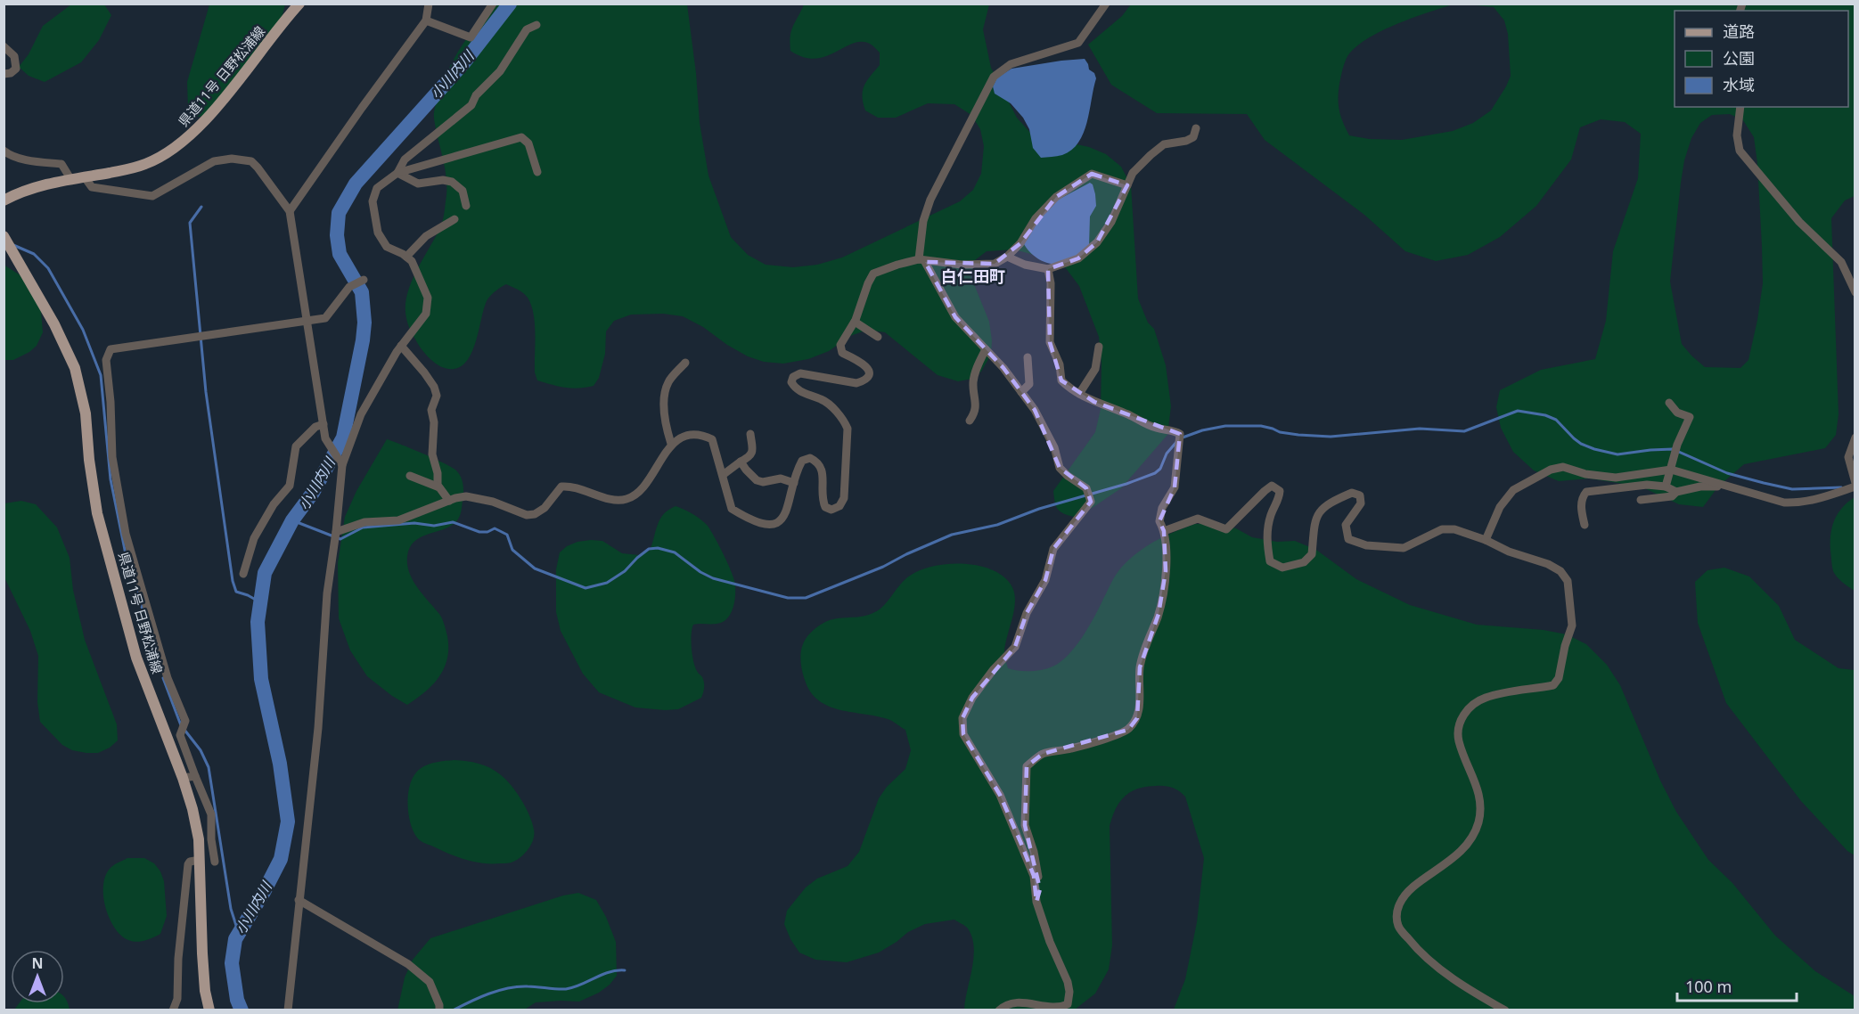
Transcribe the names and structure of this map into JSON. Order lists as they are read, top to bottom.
{
  "streets": {
    "main road": ["県道11号 日野松浦線"]
  },
  "districts": ["白仁田町"],
  "water": ["小川内川"],
  "legend": ["道路", "公園", "水域"],
  "scale_bar": "100 m",
  "north": "top"
}
